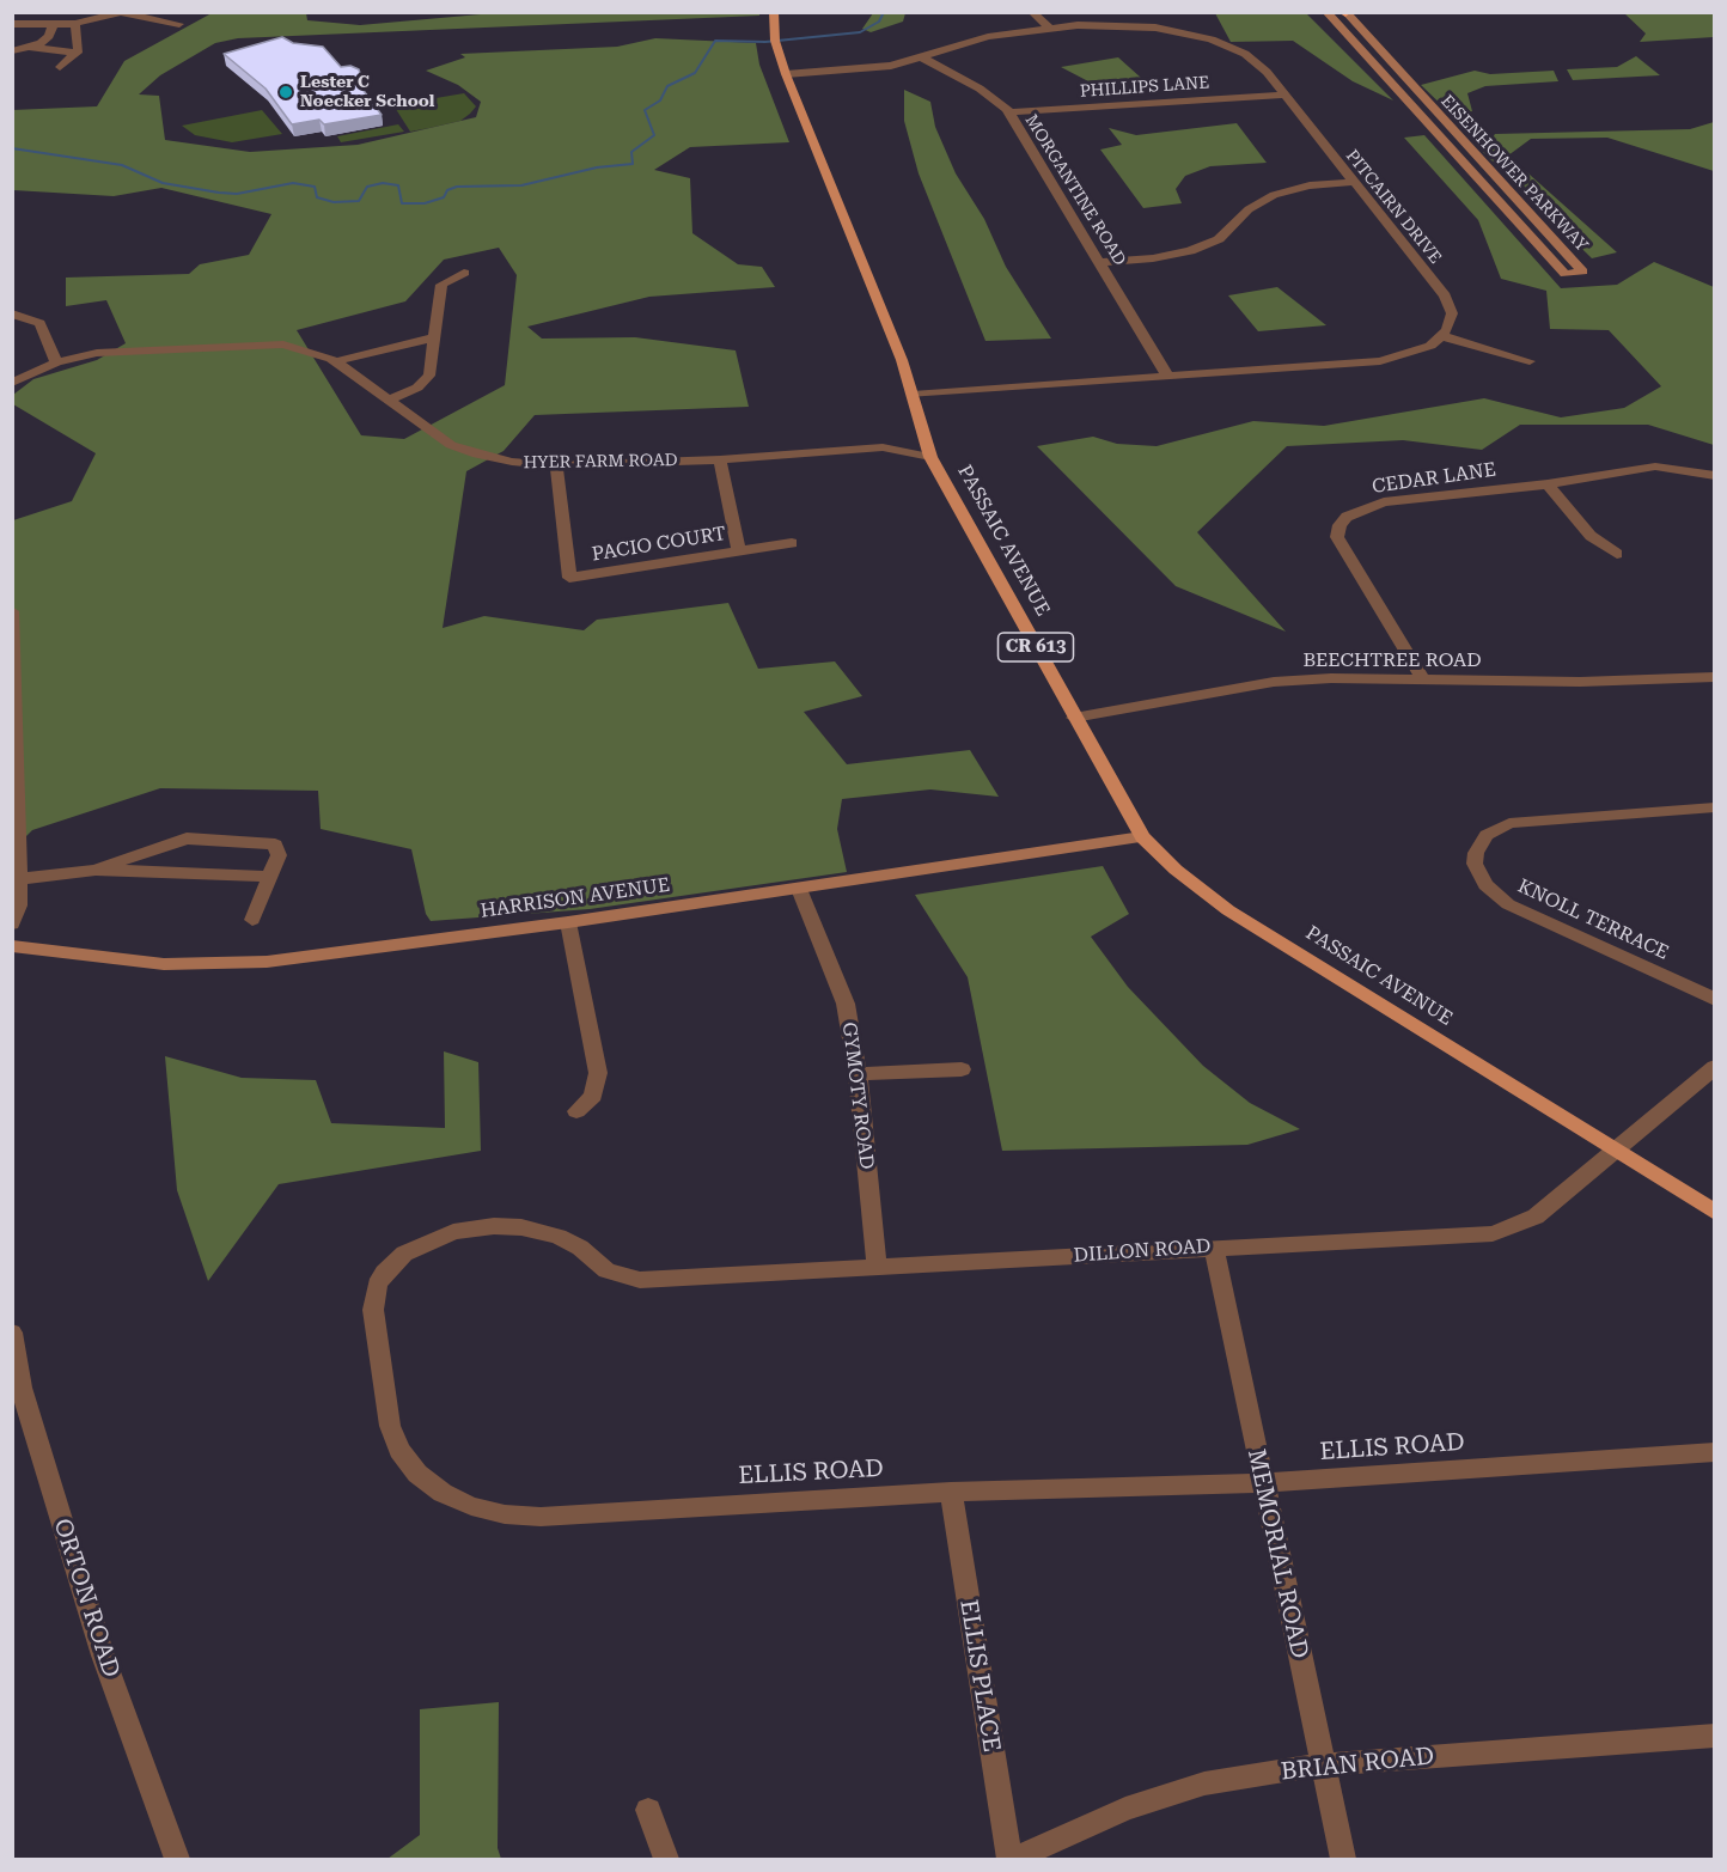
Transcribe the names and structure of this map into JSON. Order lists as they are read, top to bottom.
{
  "streets": {
    "main road": ["PASSAIC AVENUE", "CR 613"],
    "street": [
      "PHILLIPS LANE",
      "EISENHOWER PARKWAY",
      "MORGANTINE ROAD",
      "PITCAIRN DRIVE",
      "HYER FARM ROAD",
      "CEDAR LANE",
      "PACIO COURT",
      "BEECHTREE ROAD",
      "HARRISON AVENUE",
      "KNOLL TERRACE",
      "GYMOTY ROAD",
      "DILLON ROAD",
      "ELLIS ROAD",
      "MEMORIAL ROAD",
      "ORTON ROAD",
      "ELLIS PLACE",
      "BRIAN ROAD"
    ]
  },
  "crossings": [
    ["PHILLIPS LANE", "MORGANTINE ROAD"],
    ["PHILLIPS LANE", "PITCAIRN DRIVE"],
    ["MORGANTINE ROAD", "PITCAIRN DRIVE"],
    ["PITCAIRN DRIVE", "PASSAIC AVENUE"],
    ["HYER FARM ROAD", "PASSAIC AVENUE"],
    ["HYER FARM ROAD", "PACIO COURT"],
    ["CEDAR LANE", "BEECHTREE ROAD"],
    ["PASSAIC AVENUE", "BEECHTREE ROAD"],
    ["PASSAIC AVENUE", "HARRISON AVENUE"],
    ["PASSAIC AVENUE", "DILLON ROAD"],
    ["HARRISON AVENUE", "GYMOTY ROAD"],
    ["GYMOTY ROAD", "DILLON ROAD"],
    ["DILLON ROAD", "ELLIS ROAD"],
    ["DILLON ROAD", "MEMORIAL ROAD"],
    ["ELLIS ROAD", "MEMORIAL ROAD"],
    ["ELLIS ROAD", "ELLIS PLACE"],
    ["MEMORIAL ROAD", "BRIAN ROAD"]
  ],
  "places": ["Lester C Noecker School"]
}
